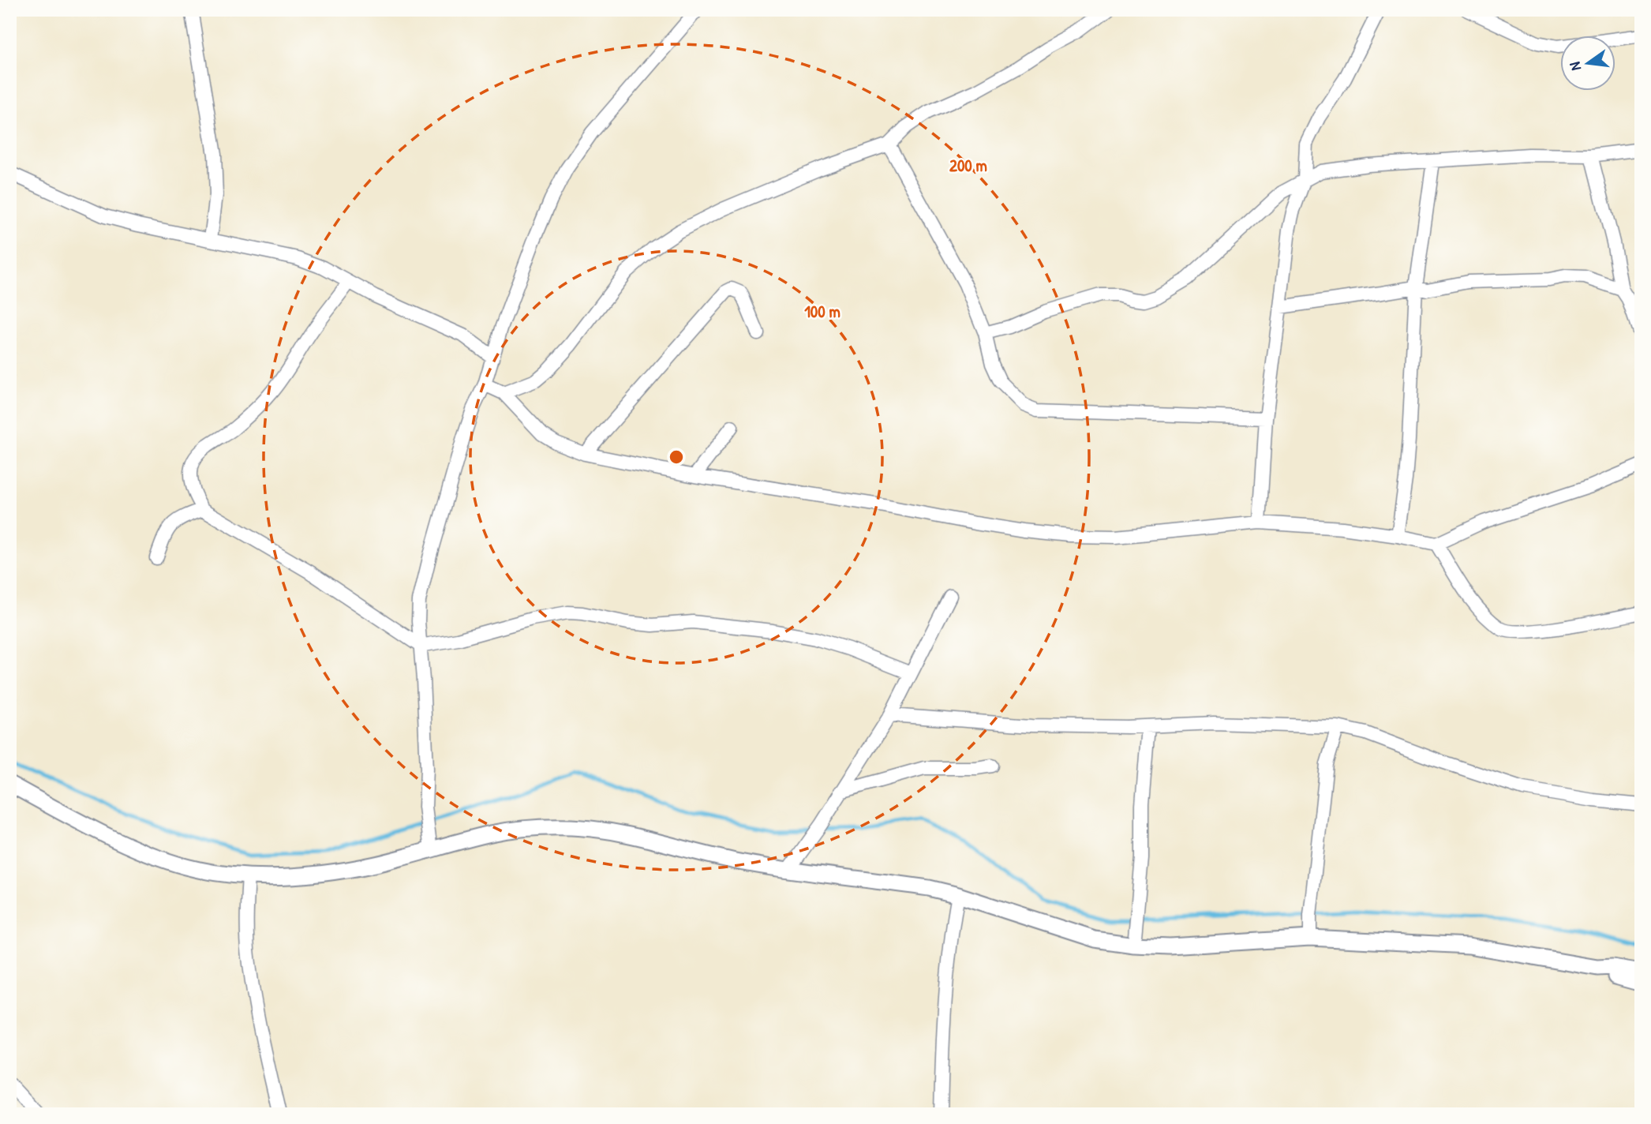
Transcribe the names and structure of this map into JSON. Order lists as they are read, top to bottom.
{
  "north": "left",
  "rings": ["200 m", "100 m"]
}
